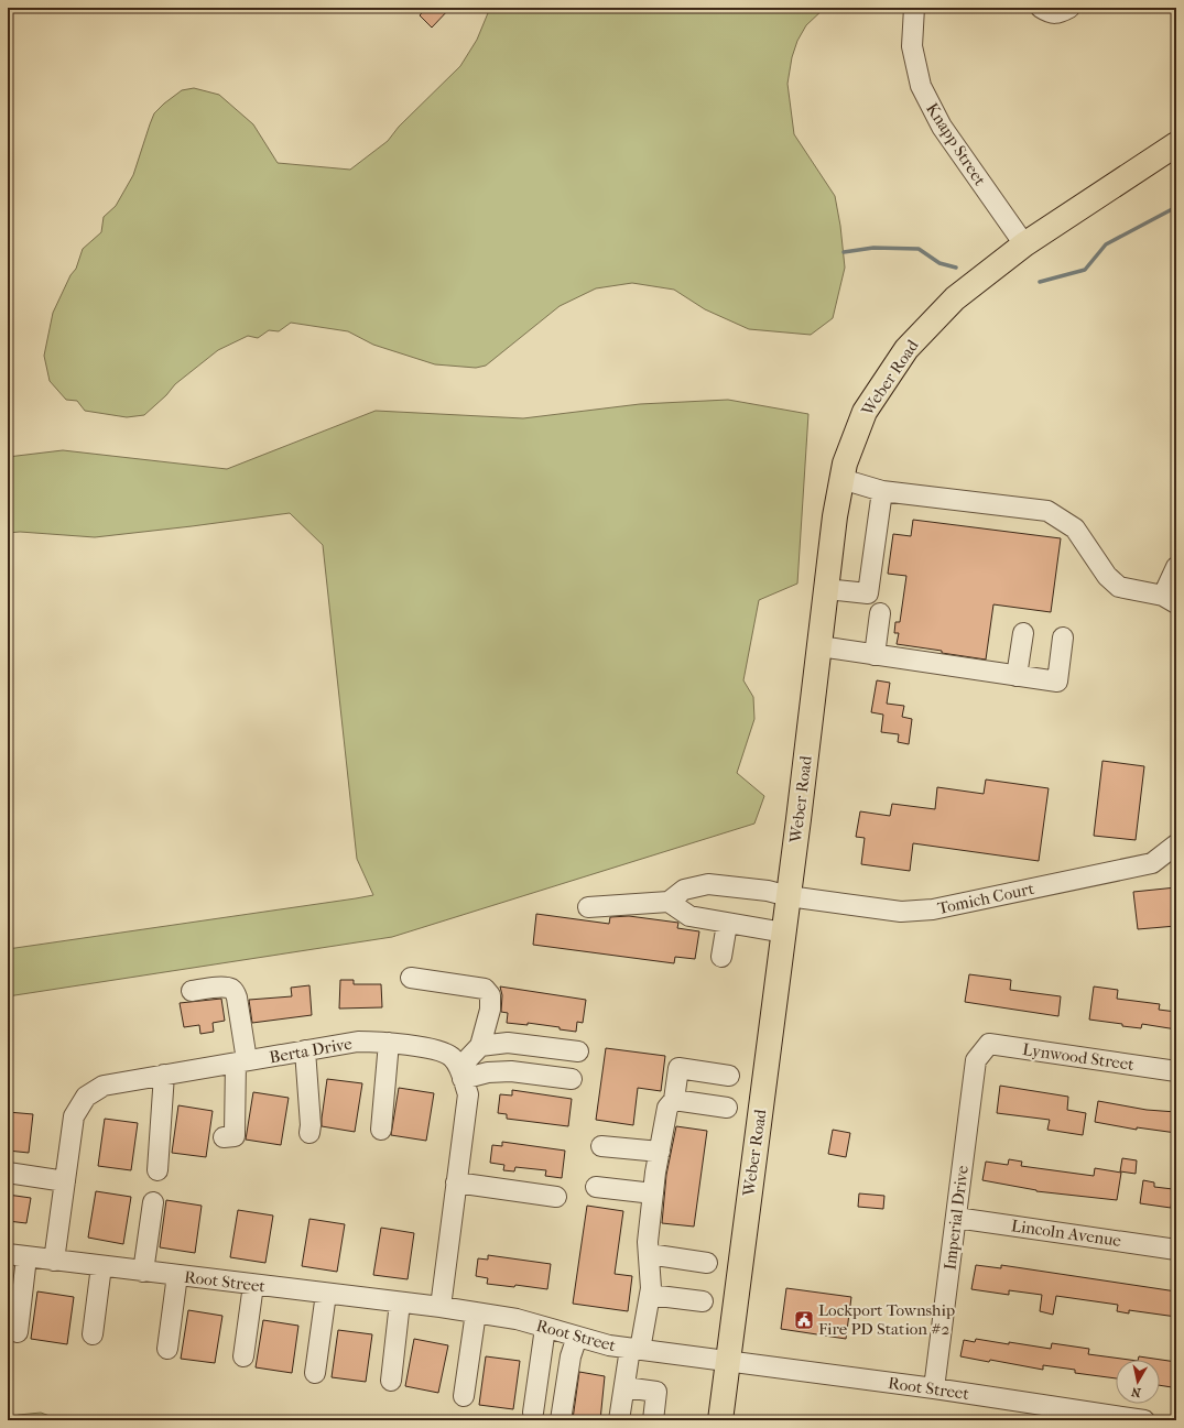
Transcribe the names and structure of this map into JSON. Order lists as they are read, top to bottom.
{
  "streets": {
    "main road": ["Weber Road"],
    "street": [
      "Knapp Street",
      "Tomich Court",
      "Berta Drive",
      "Lynwood Street",
      "Imperial Drive",
      "Lincoln Avenue",
      "Root Street"
    ]
  },
  "crossings": [
    ["Knapp Street", "Weber Road"],
    ["Weber Road", "Tomich Court"],
    ["Weber Road", "Root Street"],
    ["Berta Drive", "Root Street"],
    ["Lynwood Street", "Imperial Drive"],
    ["Imperial Drive", "Lincoln Avenue"],
    ["Imperial Drive", "Root Street"]
  ],
  "places": {
    "public building": ["Lockport Township Fire PD Station #2"]
  },
  "north": "bottom"
}
